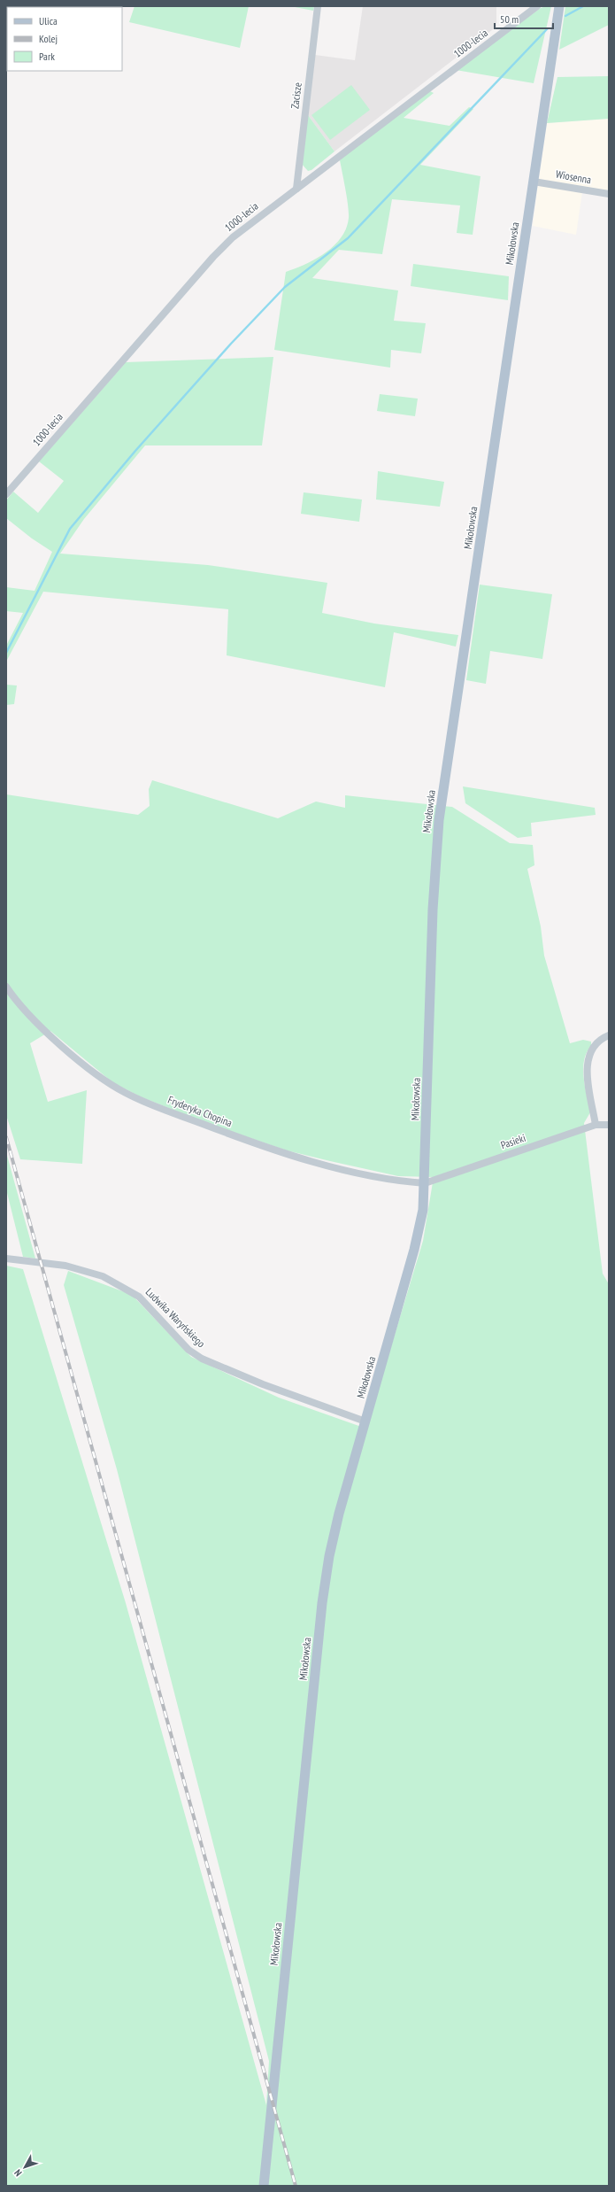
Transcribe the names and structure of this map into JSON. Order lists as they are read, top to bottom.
{
  "streets": {
    "main road": ["Mikołowska"],
    "street": [
      "1000-lecia",
      "Zacisze",
      "Wiosenna",
      "Fryderyka Chopina",
      "Pasieki",
      "Ludwika Waryńskiego"
    ]
  },
  "crossings": [
    ["1000-lecia", "Zacisze"],
    ["Wiosenna", "Mikołowska"],
    ["Mikołowska", "Fryderyka Chopina"],
    ["Mikołowska", "Pasieki"],
    ["Mikołowska", "Ludwika Waryńskiego"],
    ["Fryderyka Chopina", "Pasieki"]
  ],
  "legend": ["Ulica", "Kolej", "Park"],
  "scale_bar": "50 m",
  "north": "bottom left"
}
